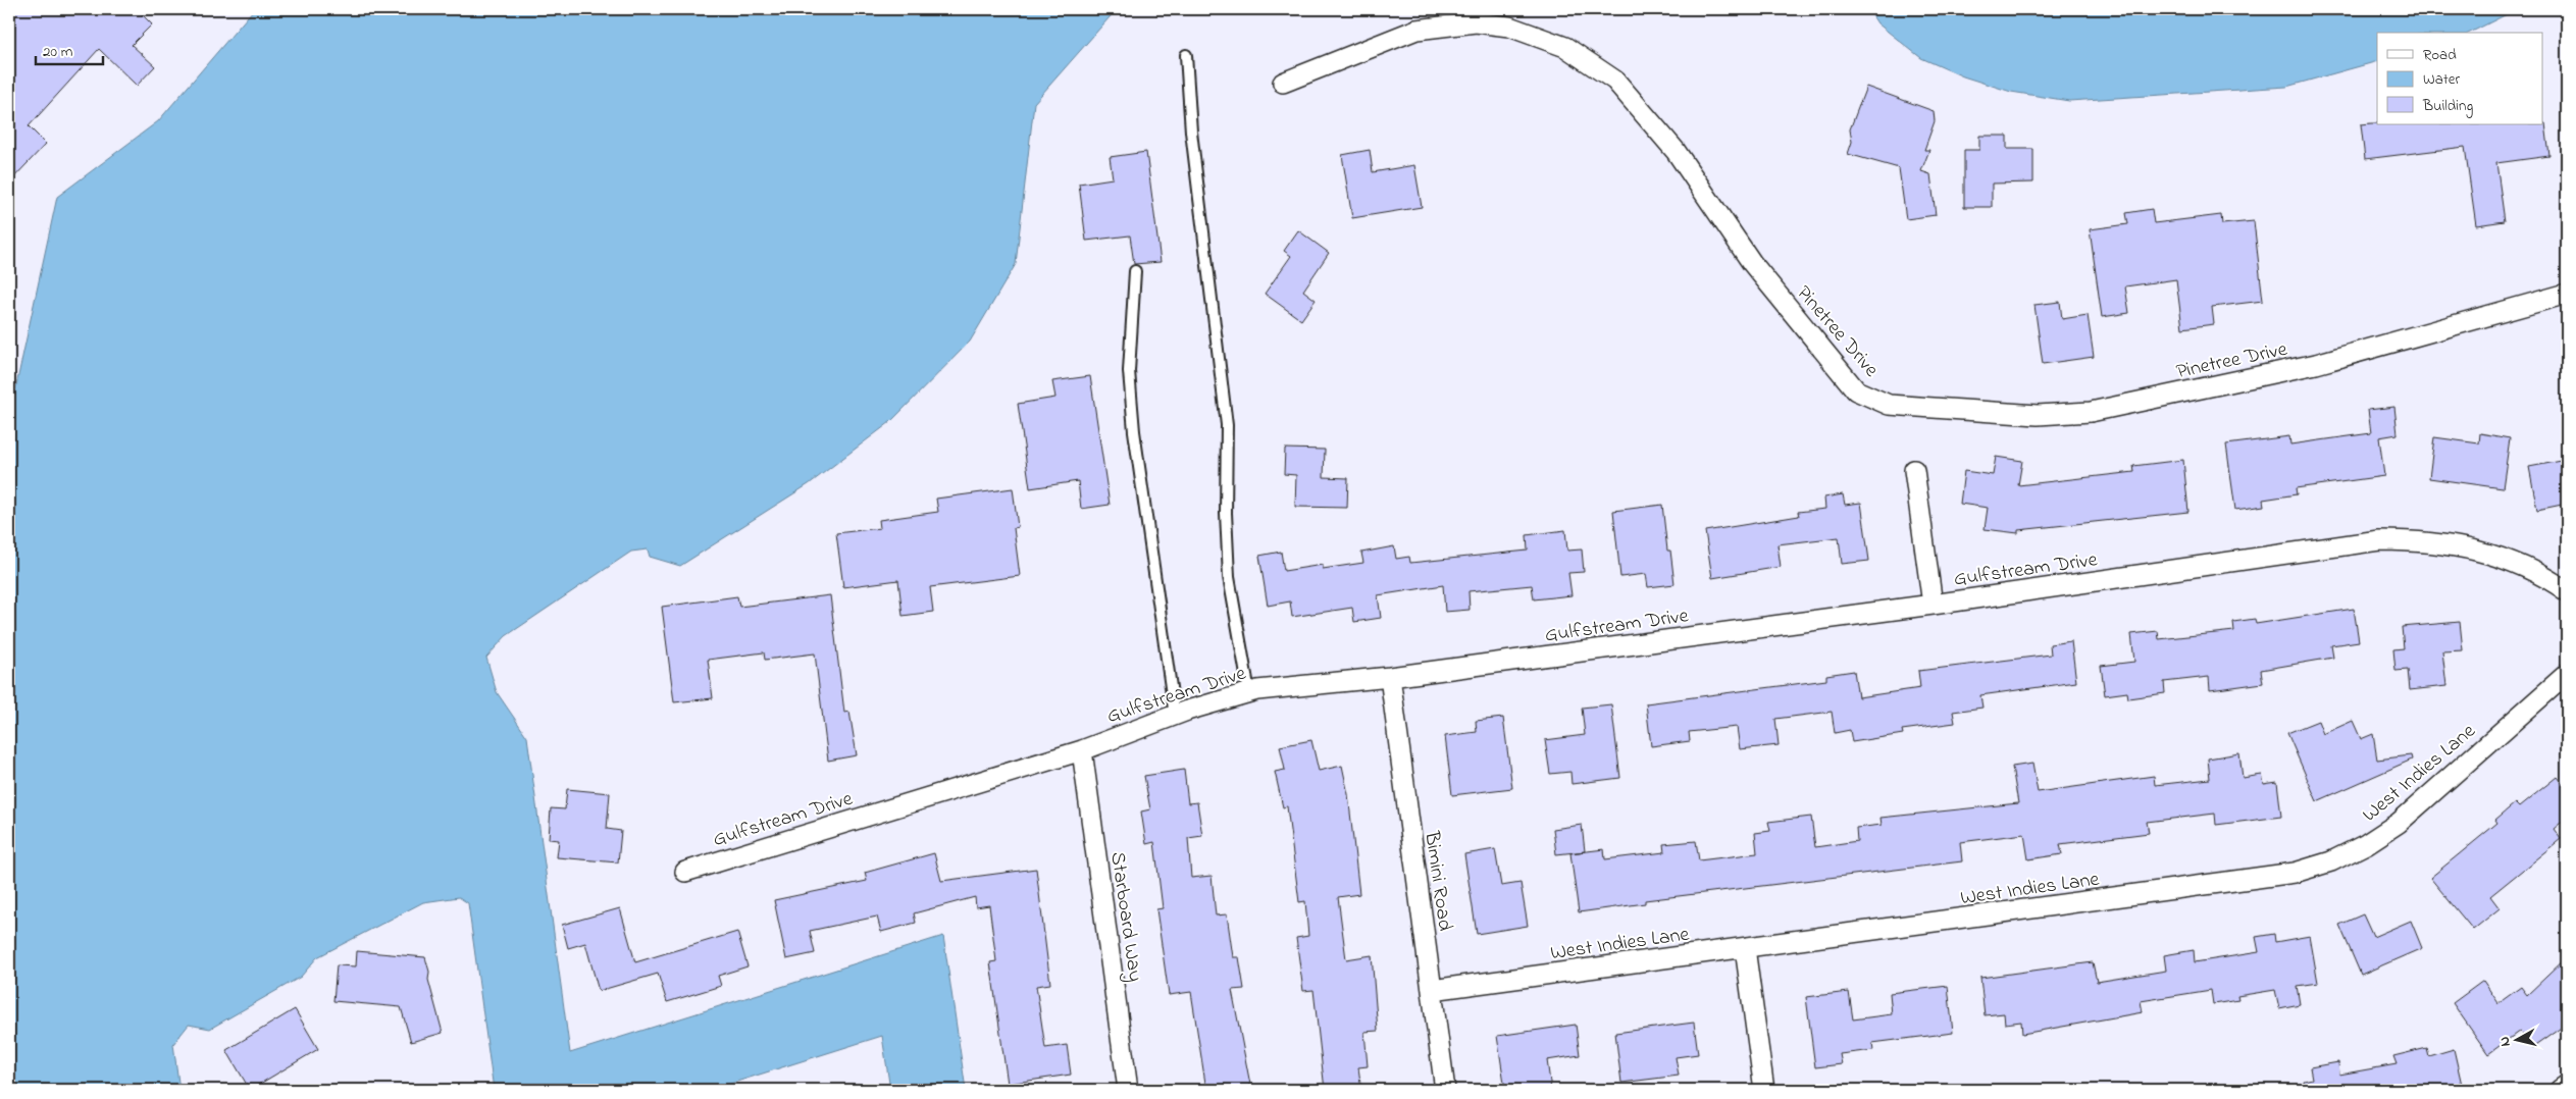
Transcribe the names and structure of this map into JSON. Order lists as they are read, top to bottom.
{
  "streets": {
    "street": [
      "Pinetree Drive",
      "Gulfstream Drive",
      "West Indies Lane",
      "Bimini Road",
      "Starboard Way"
    ]
  },
  "crossings": [
    ["Gulfstream Drive", "Bimini Road"],
    ["Gulfstream Drive", "Starboard Way"],
    ["West Indies Lane", "Bimini Road"]
  ],
  "legend": ["Road", "Water", "Building"],
  "scale_bar": "20 m",
  "north": "left"
}
